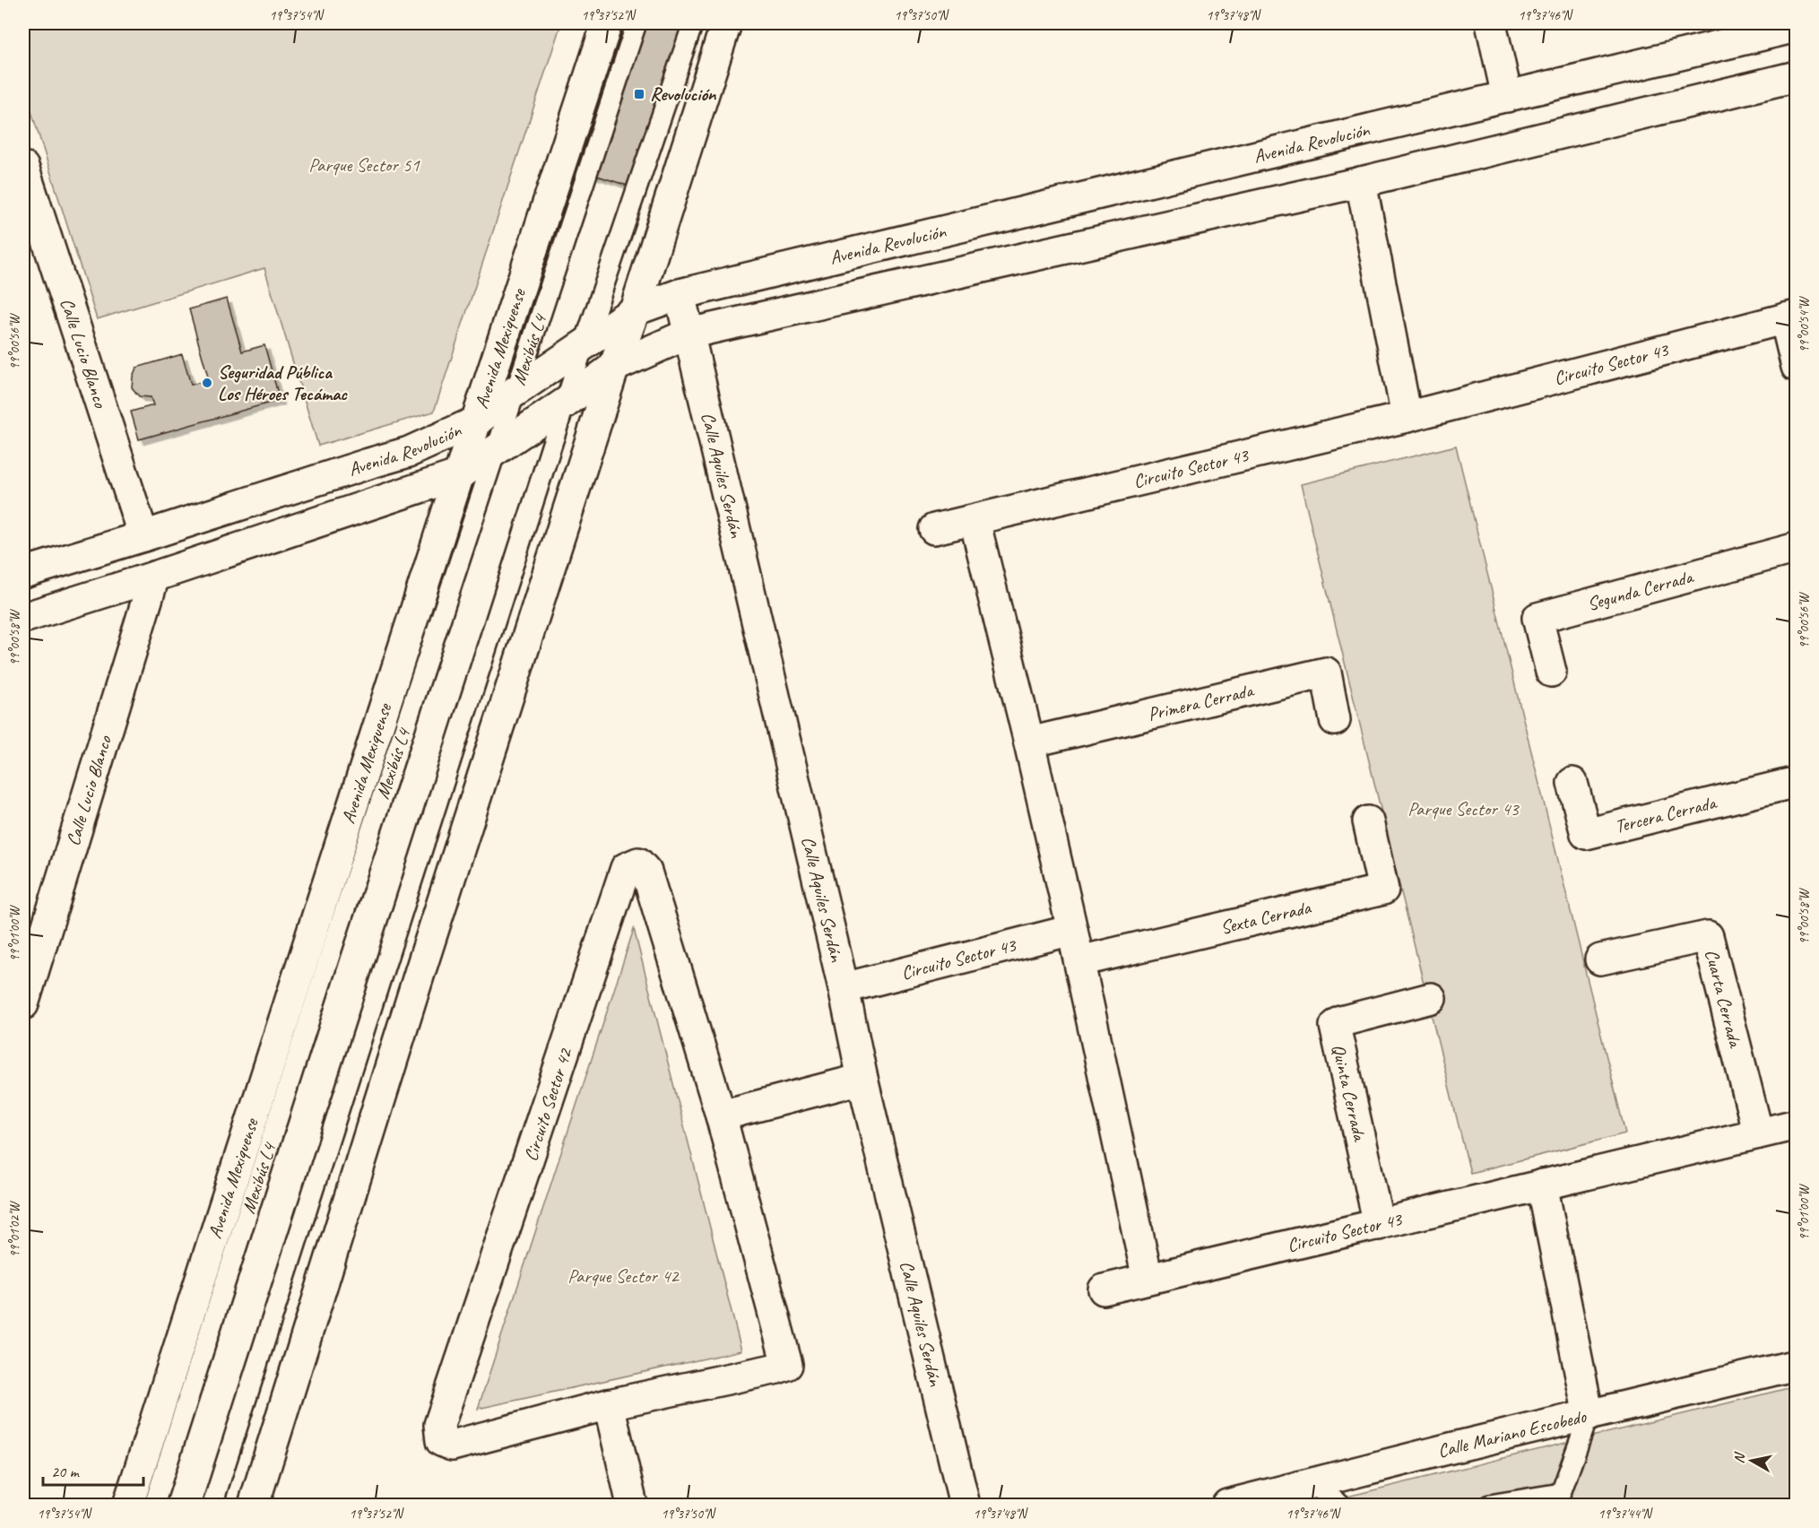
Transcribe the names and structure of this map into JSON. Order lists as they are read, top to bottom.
{
  "streets": {
    "street": [
      "Avenida Revolución",
      "Avenida Mexiquense",
      "Calle Lucio Blanco",
      "Circuito Sector 43",
      "Calle Aquiles Serdán",
      "Segunda Cerrada",
      "Primera Cerrada",
      "Tercera Cerrada",
      "Sexta Cerrada",
      "Cuarta Cerrada",
      "Quinta Cerrada",
      "Circuito Sector 42",
      "Calle Mariano Escobedo"
    ],
    "lane": ["Mexibús L4"]
  },
  "crossings": [
    ["Avenida Revolución", "Avenida Mexiquense"],
    ["Avenida Revolución", "Mexibús L4"],
    ["Avenida Revolución", "Calle Lucio Blanco"],
    ["Avenida Revolución", "Calle Aquiles Serdán"],
    ["Circuito Sector 43", "Calle Aquiles Serdán"],
    ["Circuito Sector 43", "Cuarta Cerrada"],
    ["Circuito Sector 43", "Quinta Cerrada"]
  ],
  "parks": ["Parque Sector 51", "Parque Sector 43", "Parque Sector 42"],
  "places": {
    "transit": ["Revolución"],
    "other": ["Seguridad Pública Los Héroes Tecámac"]
  },
  "scale_bar": "20 m",
  "north": "left",
  "coordinates": [
    "19°37'54\"N",
    "19°37'52\"N",
    "19°37'50\"N",
    "19°37'48\"N",
    "19°37'46\"N",
    "99°00'54\"W",
    "99°00'56\"W",
    "99°00'58\"W",
    "99°01'00\"W",
    "99°01'02\"W",
    "19°37'44\"N"
  ]
}
